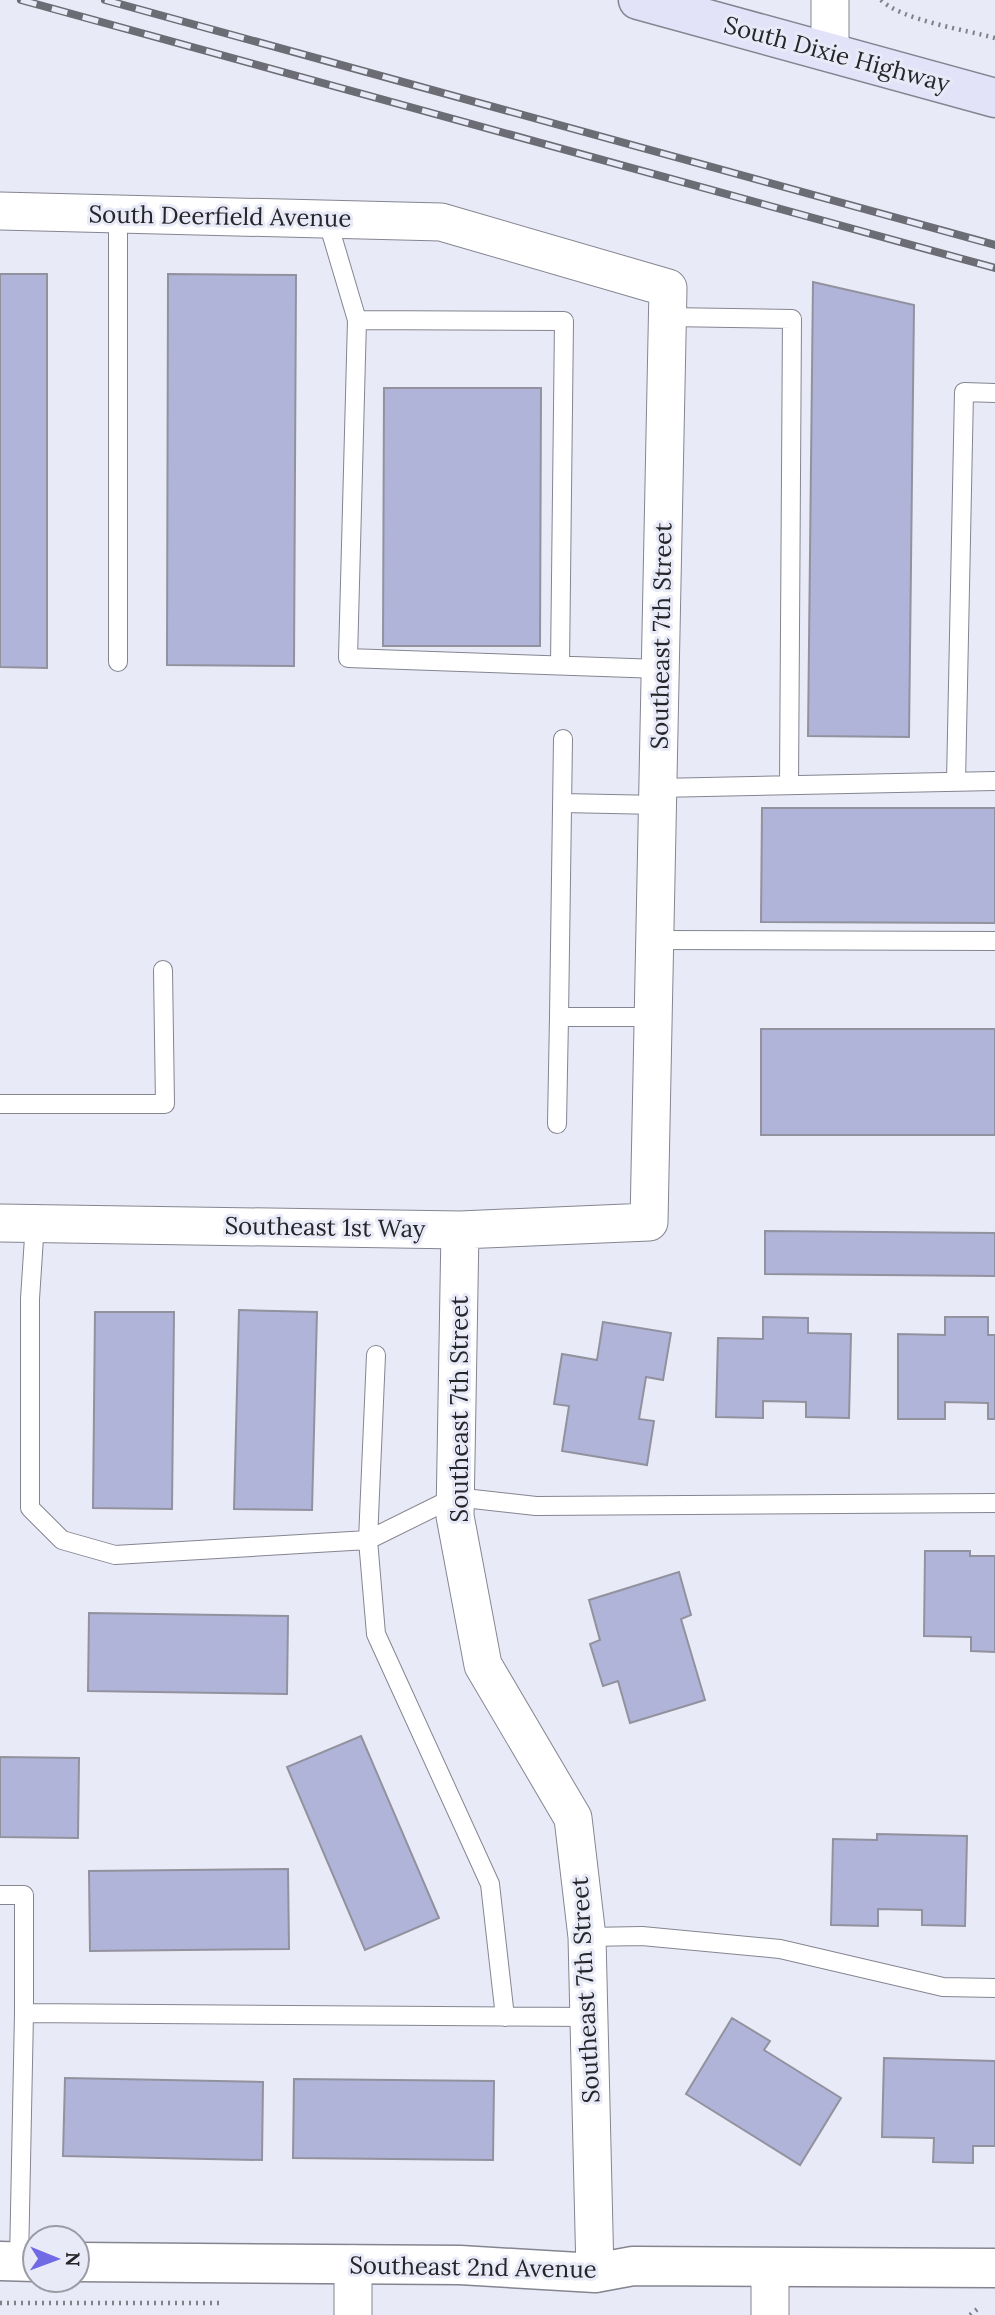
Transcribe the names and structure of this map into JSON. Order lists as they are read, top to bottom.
{
  "streets": {
    "main road": ["South Dixie Highway"],
    "street": [
      "South Deerfield Avenue",
      "Southeast 7th Street",
      "Southeast 1st Way",
      "Southeast 2nd Avenue"
    ]
  },
  "crossings": [
    ["South Deerfield Avenue", "Southeast 7th Street"],
    ["Southeast 7th Street", "Southeast 1st Way"],
    ["Southeast 7th Street", "Southeast 2nd Avenue"]
  ],
  "north": "right"
}
